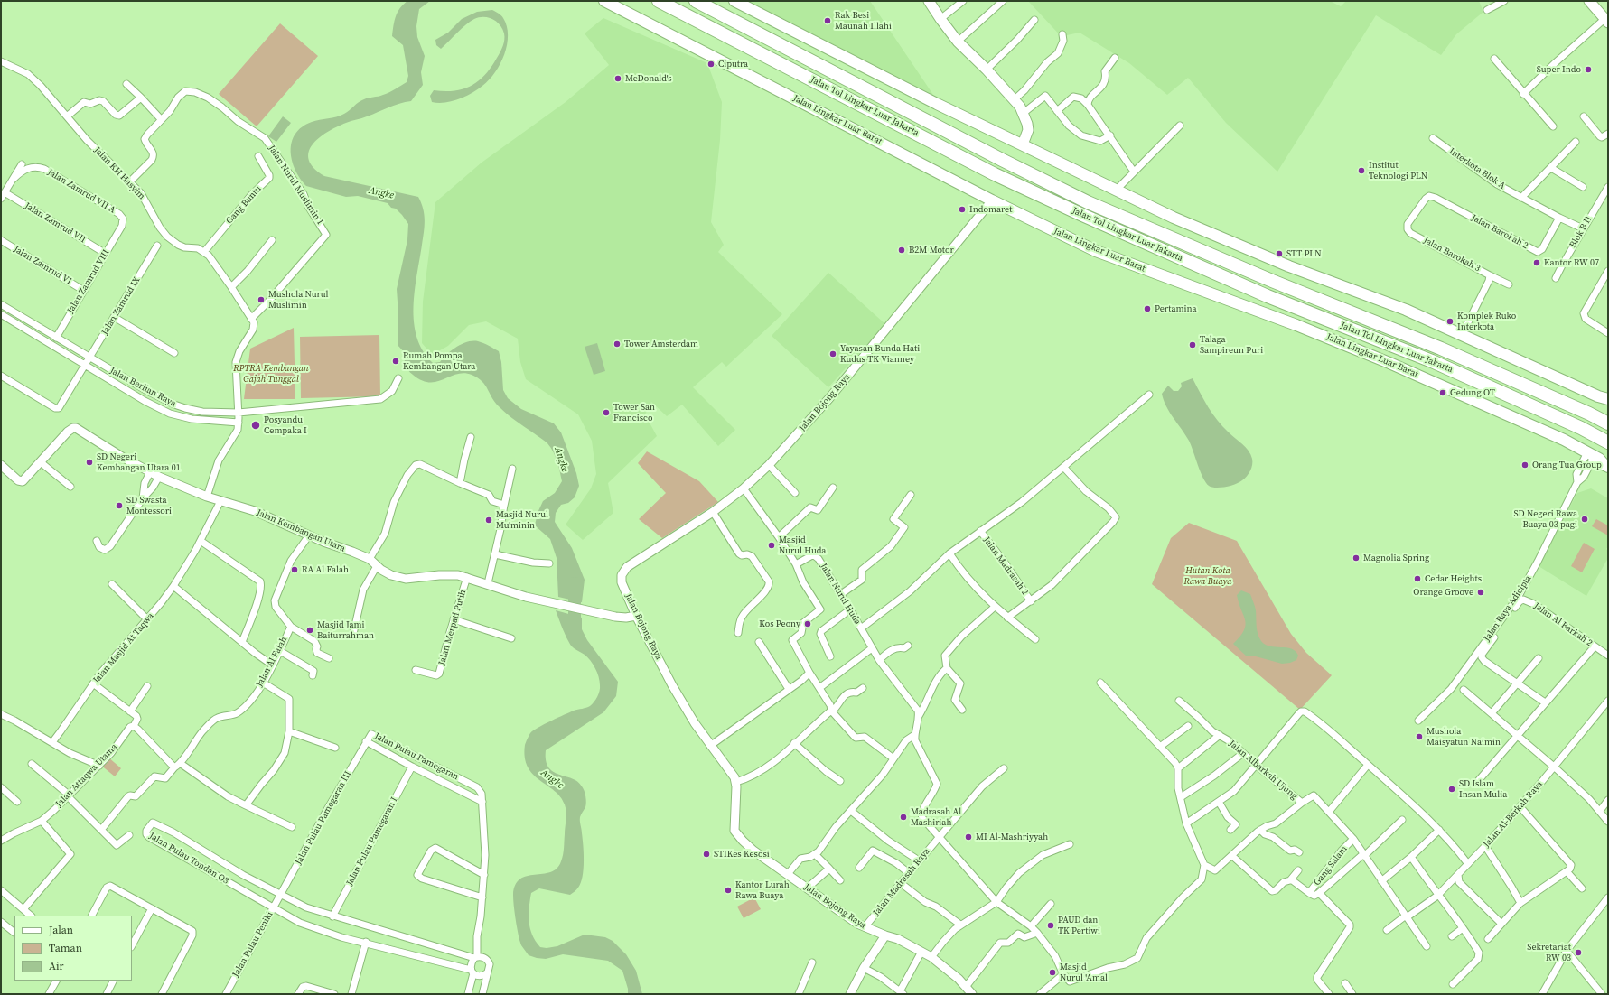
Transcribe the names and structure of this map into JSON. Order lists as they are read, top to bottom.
{
  "streets": {
    "highway": ["Jalan Tol Lingkar Luar Jakarta"],
    "main road": ["Jalan Lingkar Luar Barat"],
    "street": [
      "Interkota Blok A",
      "Jalan KH Hasyim",
      "Jalan Nurul Muslimin I",
      "Jalan Zamrud VII A",
      "Gang Buntu",
      "Jalan Zamrud VII",
      "Jalan Barokah 2",
      "Blok B II",
      "Jalan Barokah 3",
      "Jalan Zamrud VI",
      "Jalan Zamrud VIII",
      "Jalan Zamrud IX",
      "Jalan Berlian Raya",
      "Jalan Bojong Raya",
      "Jalan Kembangan Utara",
      "Jalan Madrasah 2",
      "Jalan Nurul Huda",
      "Jalan Raya Adicipta",
      "Jalan Al Barkah 2",
      "Jalan Merpati Putih",
      "Jalan Masjid At Taqwa",
      "Jalan Al Falah",
      "Jalan Pulau Pamegaran",
      "Jalan Albarkah Ujung",
      "Jalan Attaqwa Utama",
      "Jalan Al-Berkah Raya",
      "Jalan Pulau Pamegaran III",
      "Jalan Pulau Pamegaran I",
      "Jalan Pulau Tondan O3",
      "Gang Salam",
      "Jalan Madrasah Raya",
      "Jalan Pulau Peniki"
    ]
  },
  "crossings": [
    ["Jalan Lingkar Luar Barat", "Jalan Bojong Raya"],
    ["Jalan Lingkar Luar Barat", "Jalan Raya Adicipta"],
    ["Interkota Blok A", "Jalan Barokah 2"],
    ["Interkota Blok A", "Blok B II"],
    ["Jalan KH Hasyim", "Gang Buntu"],
    ["Jalan Zamrud VII A", "Jalan Zamrud VIII"],
    ["Jalan Zamrud VII", "Jalan Zamrud VIII"],
    ["Jalan Barokah 2", "Jalan Barokah 3"],
    ["Jalan Zamrud VI", "Jalan Zamrud VIII"],
    ["Jalan Zamrud VIII", "Jalan Berlian Raya"],
    ["Jalan Zamrud IX", "Jalan Berlian Raya"],
    ["Jalan Bojong Raya", "Jalan Kembangan Utara"],
    ["Jalan Bojong Raya", "Jalan Madrasah Raya"],
    ["Jalan Kembangan Utara", "Jalan Merpati Putih"],
    ["Jalan Kembangan Utara", "Jalan Masjid At Taqwa"],
    ["Jalan Kembangan Utara", "Jalan Al Falah"],
    ["Jalan Pulau Pamegaran", "Jalan Pulau Pamegaran III"],
    ["Jalan Pulau Pamegaran", "Jalan Pulau Pamegaran I"],
    ["Jalan Pulau Pamegaran", "Jalan Pulau Tondan O3"],
    ["Jalan Albarkah Ujung", "Jalan Al-Berkah Raya"],
    ["Jalan Albarkah Ujung", "Gang Salam"],
    ["Jalan Pulau Pamegaran III", "Jalan Pulau Tondan O3"],
    ["Jalan Pulau Pamegaran III", "Jalan Pulau Peniki"],
    ["Jalan Pulau Pamegaran I", "Jalan Pulau Tondan O3"],
    ["Jalan Pulau Tondan O3", "Jalan Pulau Peniki"]
  ],
  "water": ["Angke"],
  "parks": ["RPTRA Kembangan Gajah Tunggal", "Hutan Kota Rawa Buaya"],
  "places": [
    "Rak Besi Maunah Illahi",
    "Ciputra",
    "Super Indo",
    "McDonald's",
    "Institut Teknologi PLN",
    "Indomaret",
    "B2M Motor",
    "STT PLN",
    "Kantor RW 07",
    "Mushola Nurul Muslimin",
    "Pertamina",
    "Komplek Ruko Interkota",
    "Tower Amsterdam",
    "Talaga Sampireun Puri",
    "Yayasan Bunda Hati Kudus TK Vianney",
    "Rumah Pompa Kembangan Utara",
    "Gedung OT",
    "Tower San Francisco",
    "Posyandu Cempaka I",
    "SD Negeri Kembangan Utara 01",
    "Orang Tua Group",
    "SD Swasta Montessori",
    "SD Negeri Rawa Buaya 03 pagi",
    "Masjid Nurul Mu'minin",
    "Masjid Nurul Huda",
    "Magnolia Spring",
    "RA Al Falah",
    "Cedar Heights",
    "Orange Groove",
    "Kos Peony",
    "Masjid Jami Baiturrahman",
    "Mushola Maisyatun Naimin",
    "SD Islam Insan Mulia",
    "Madrasah Al Mashiriah",
    "MI Al-Mashriyyah",
    "STIKes Kesosi",
    "Kantor Lurah Rawa Buaya",
    "PAUD dan TK Pertiwi",
    "Sekretariat RW 03",
    "Masjid Nurul 'Amal"
  ],
  "legend": ["Jalan", "Taman", "Air"]
}
